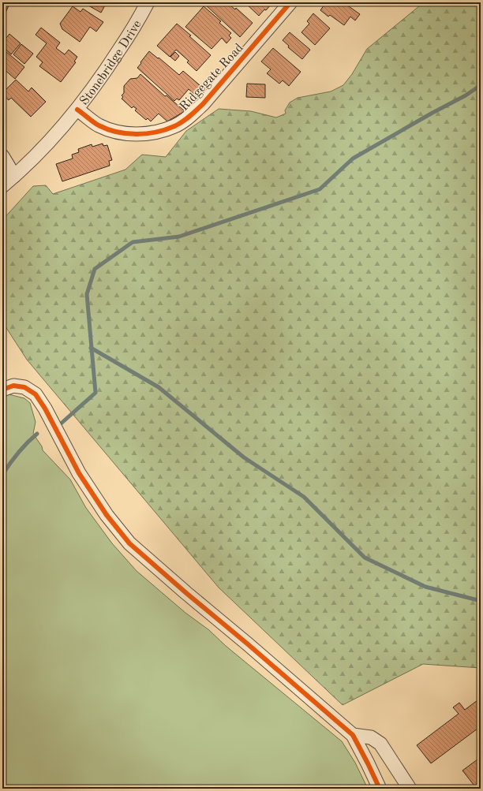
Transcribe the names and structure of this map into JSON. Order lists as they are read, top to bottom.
{
  "streets": {
    "street": ["Stonebridge Drive", "Ridgegate Road"]
  },
  "crossings": [
    ["Stonebridge Drive", "Ridgegate Road"]
  ]
}
